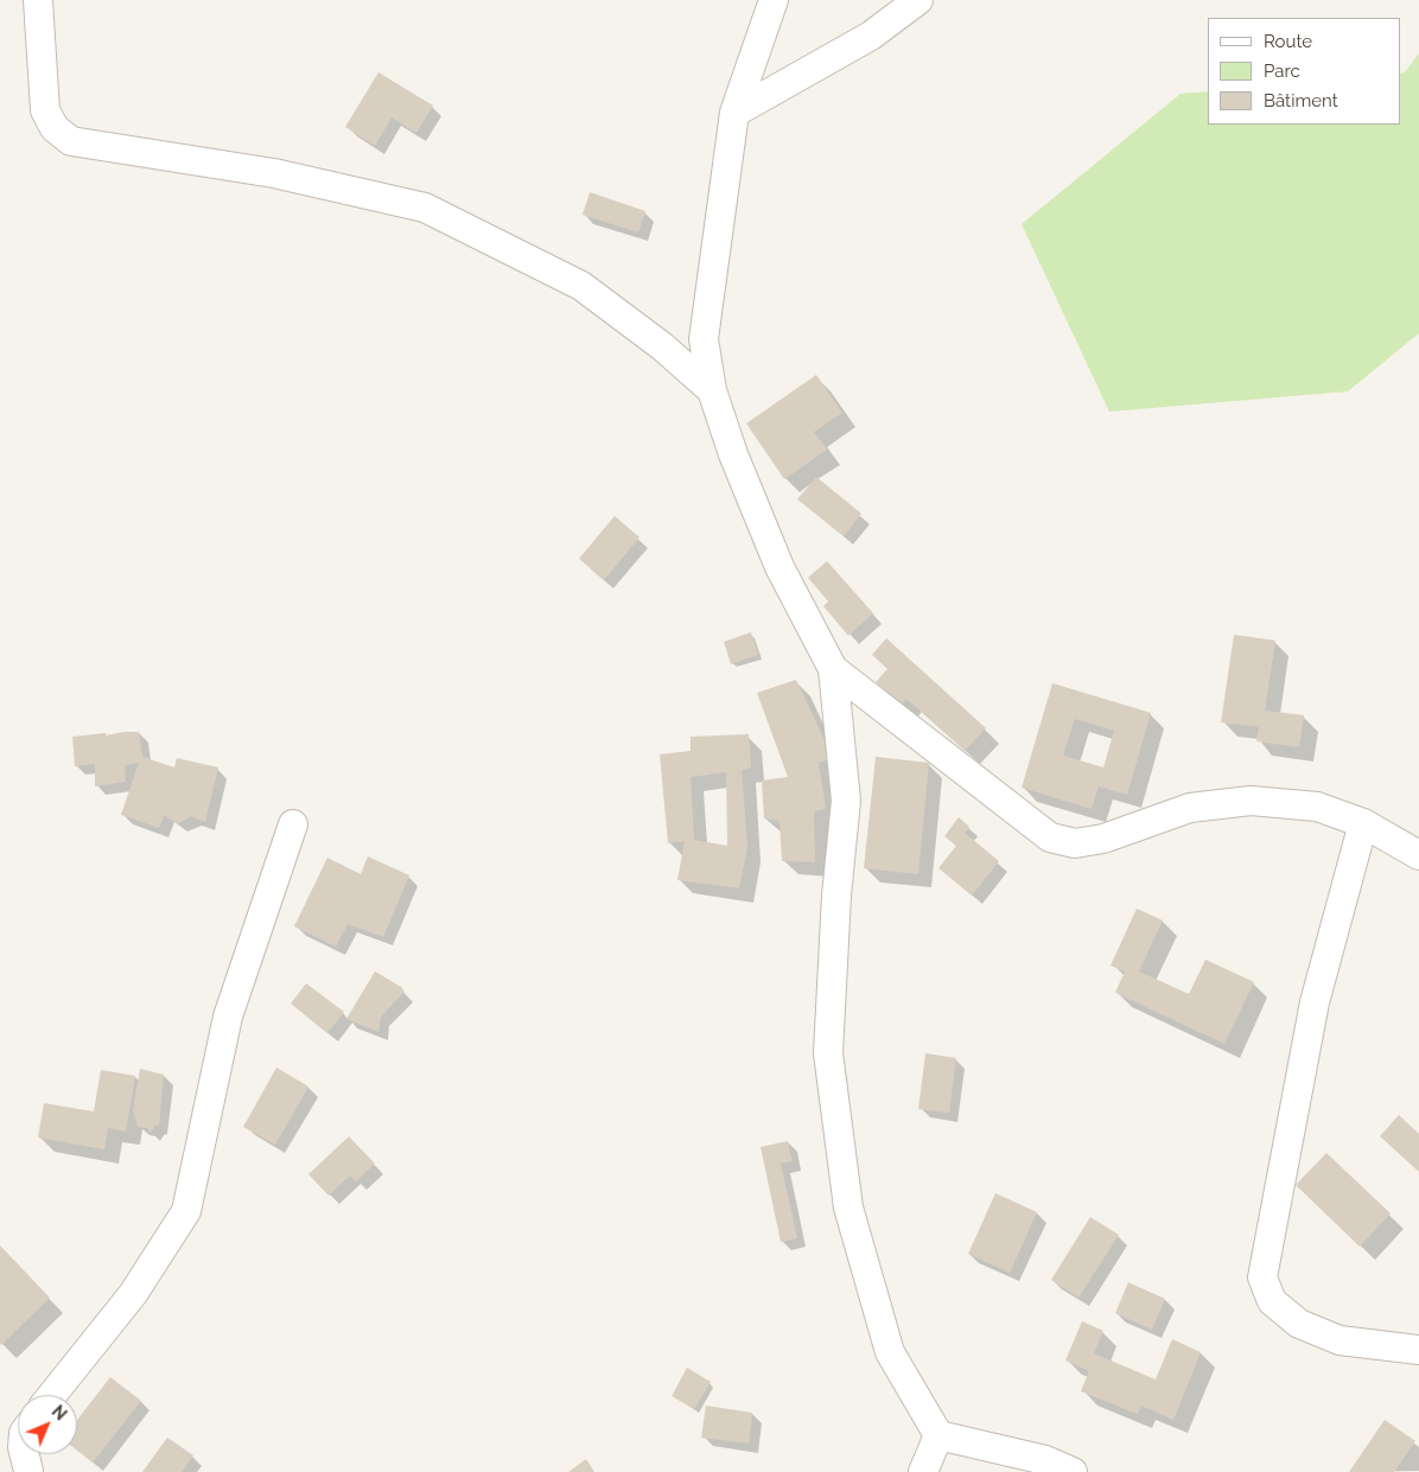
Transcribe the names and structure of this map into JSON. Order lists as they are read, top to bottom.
{
  "legend": ["Route", "Parc", "Bâtiment"],
  "north": "top right"
}
